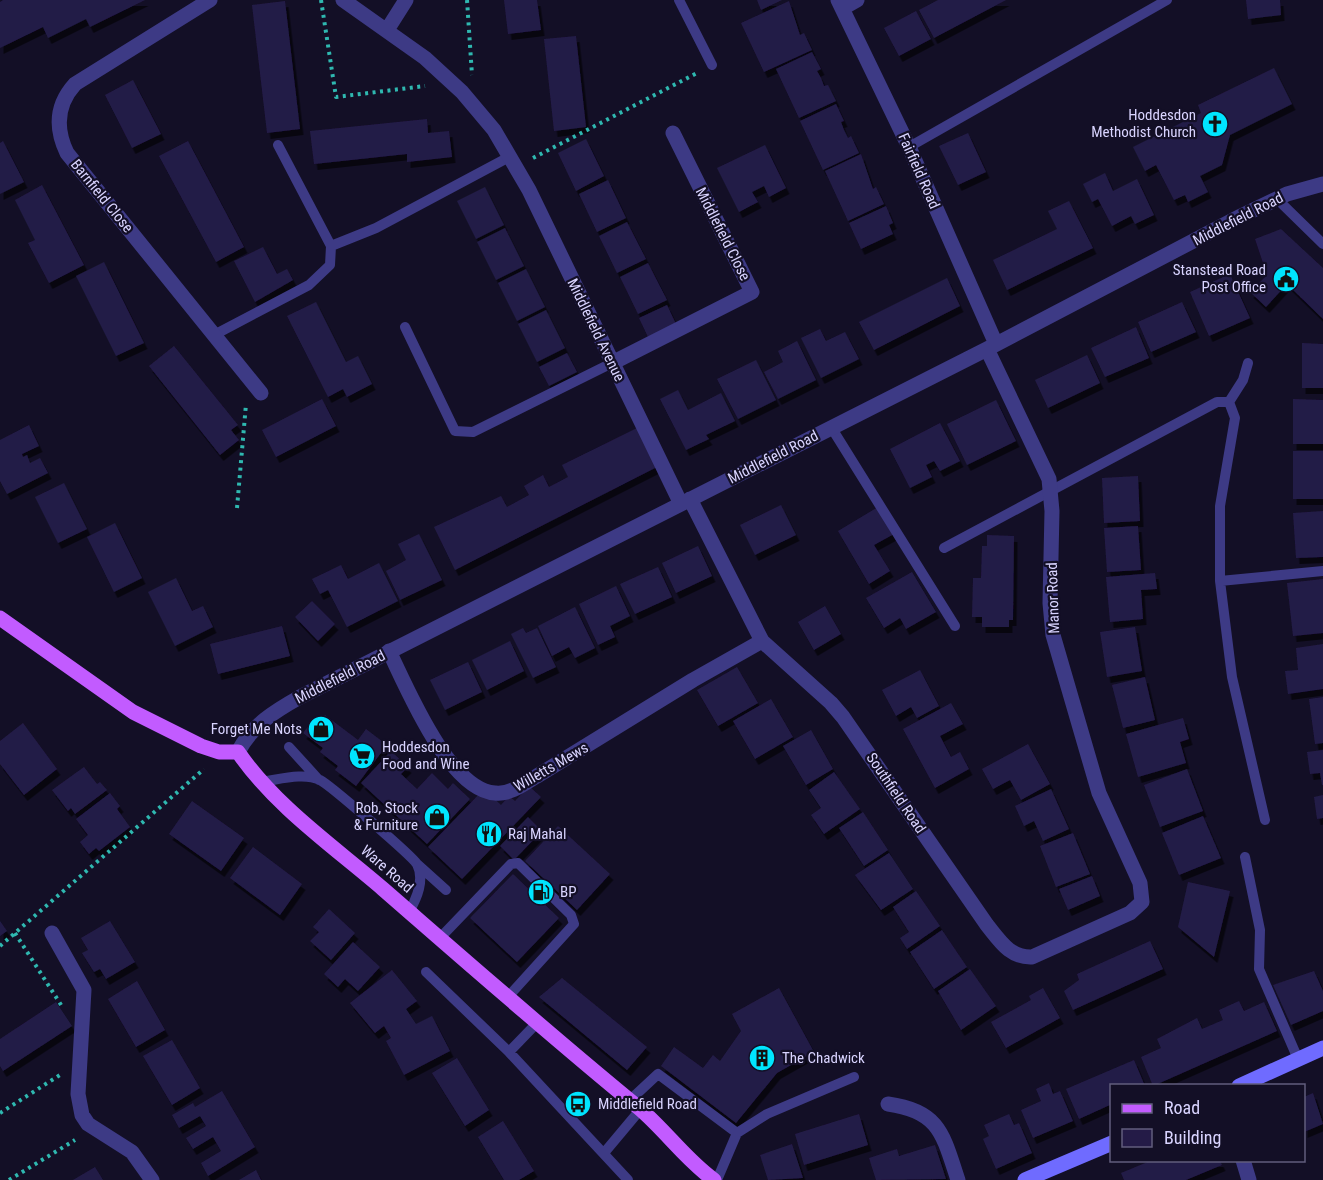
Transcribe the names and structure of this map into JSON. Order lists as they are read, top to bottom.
{
  "streets": {
    "main road": ["Ware Road"],
    "street": [
      "Fairfield Road",
      "Barnfield Close",
      "Middlefield Road",
      "Middlefield Close",
      "Middlefield Avenue",
      "Manor Road",
      "Willetts Mews",
      "Southfield Road"
    ]
  },
  "crossings": [
    ["Fairfield Road", "Middlefield Road"],
    ["Fairfield Road", "Manor Road"],
    ["Middlefield Road", "Middlefield Avenue"],
    ["Middlefield Road", "Manor Road"],
    ["Middlefield Road", "Willetts Mews"],
    ["Middlefield Road", "Southfield Road"],
    ["Middlefield Road", "Ware Road"],
    ["Middlefield Close", "Middlefield Avenue"],
    ["Middlefield Avenue", "Southfield Road"],
    ["Manor Road", "Southfield Road"],
    ["Willetts Mews", "Southfield Road"]
  ],
  "places": {
    "church": ["Hoddesdon Methodist Church"],
    "public building": ["Stanstead Road Post Office"],
    "shop": ["Forget Me Nots", "Rob, Stock & Furniture"],
    "supermarket": ["Hoddesdon Food and Wine"],
    "restaurant": ["Raj Mahal"],
    "fuel station": ["BP"],
    "building": ["The Chadwick"],
    "bus stop": ["Middlefield Road"]
  },
  "legend": ["Road", "Building"]
}
